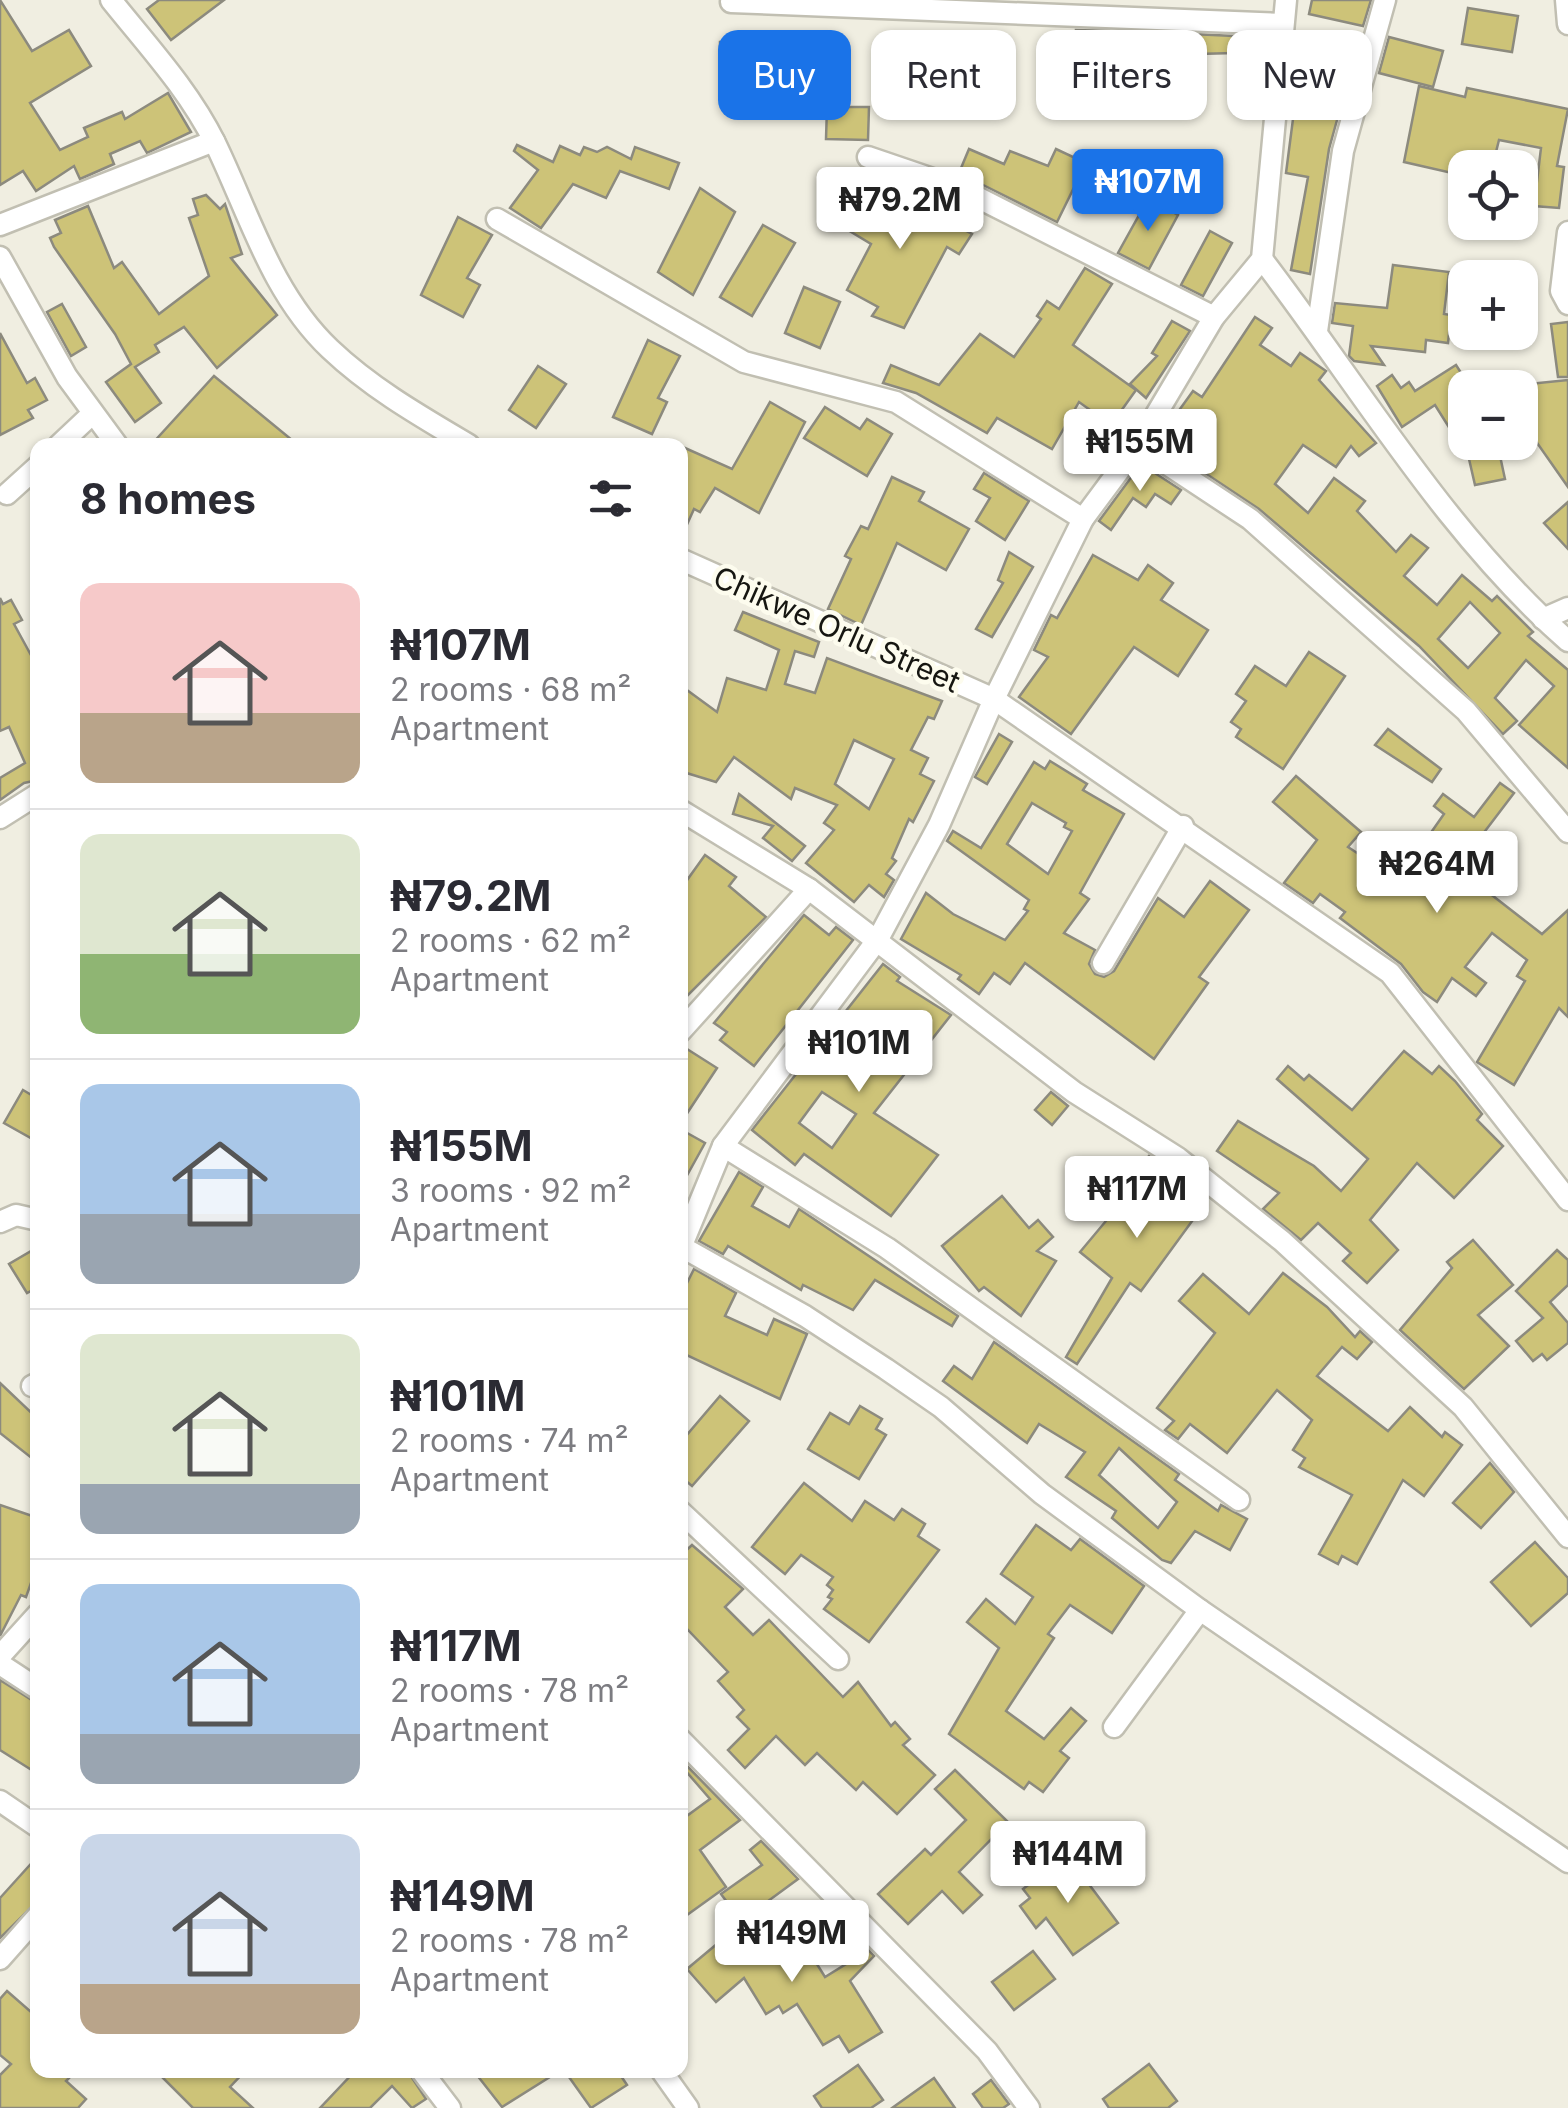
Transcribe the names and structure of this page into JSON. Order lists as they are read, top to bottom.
{
  "streets": {
    "street": ["Chikwe Orlu Street"]
  },
  "page": {
    "chip": [
      "Buy",
      "Rent",
      "Filters",
      "New"
    ],
    "price": [
      "₦107M",
      "₦79.2M",
      "₦155M",
      "₦264M",
      "₦101M",
      "₦117M",
      "₦144M",
      "₦149M"
    ],
    "map_buttons": ["+", "−"],
    "heading": "8 homes",
    "list": [
      {
        "name": "₦107M",
        "note": "2 rooms · 68 m² · Apartment"
      },
      {
        "name": "₦79.2M",
        "note": "2 rooms · 62 m² · Apartment"
      },
      {
        "name": "₦155M",
        "note": "3 rooms · 92 m² · Apartment"
      },
      {
        "name": "₦101M",
        "note": "2 rooms · 74 m² · Apartment"
      },
      {
        "name": "₦117M",
        "note": "2 rooms · 78 m² · Apartment"
      },
      {
        "name": "₦149M",
        "note": "2 rooms · 78 m² · Apartment"
      }
    ]
  }
}
